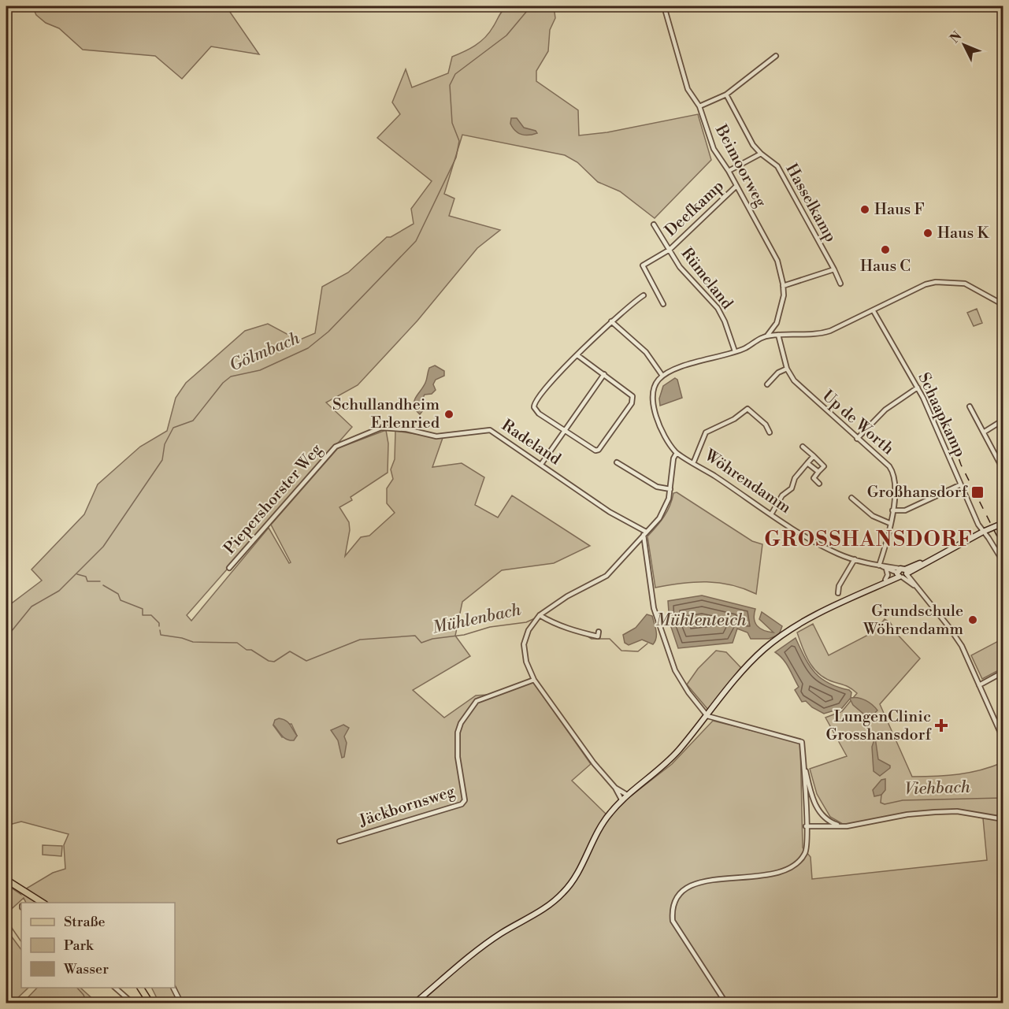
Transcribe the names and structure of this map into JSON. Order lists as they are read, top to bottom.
{
  "streets": {
    "street": [
      "Beimoorweg",
      "Hasselkamp",
      "Deefkamp",
      "Rümeland",
      "Schaapkamp",
      "Up de Worth",
      "Radeland",
      "Wöhrendamm",
      "Piepershorster Weg",
      "Jäckbornsweg"
    ]
  },
  "crossings": [
    ["Beimoorweg", "Deefkamp"],
    ["Beimoorweg", "Up de Worth"],
    ["Deefkamp", "Rümeland"],
    ["Up de Worth", "Wöhrendamm"],
    ["Radeland", "Piepershorster Weg"]
  ],
  "districts": ["GROSSHANSDORF"],
  "water": [
    "Gölmbach",
    "Mühlenbach",
    "Mühlenteich",
    "Viehbach"
  ],
  "places": {
    "other": [
      "Haus F",
      "Haus K",
      "Haus C",
      "Schullandheim Erlenried",
      "Grundschule Wöhrendamm"
    ],
    "transit": ["Großhansdorf"],
    "health": ["LungenClinic Grosshansdorf"]
  },
  "legend": ["Straße", "Park", "Wasser"],
  "north": "top left"
}
